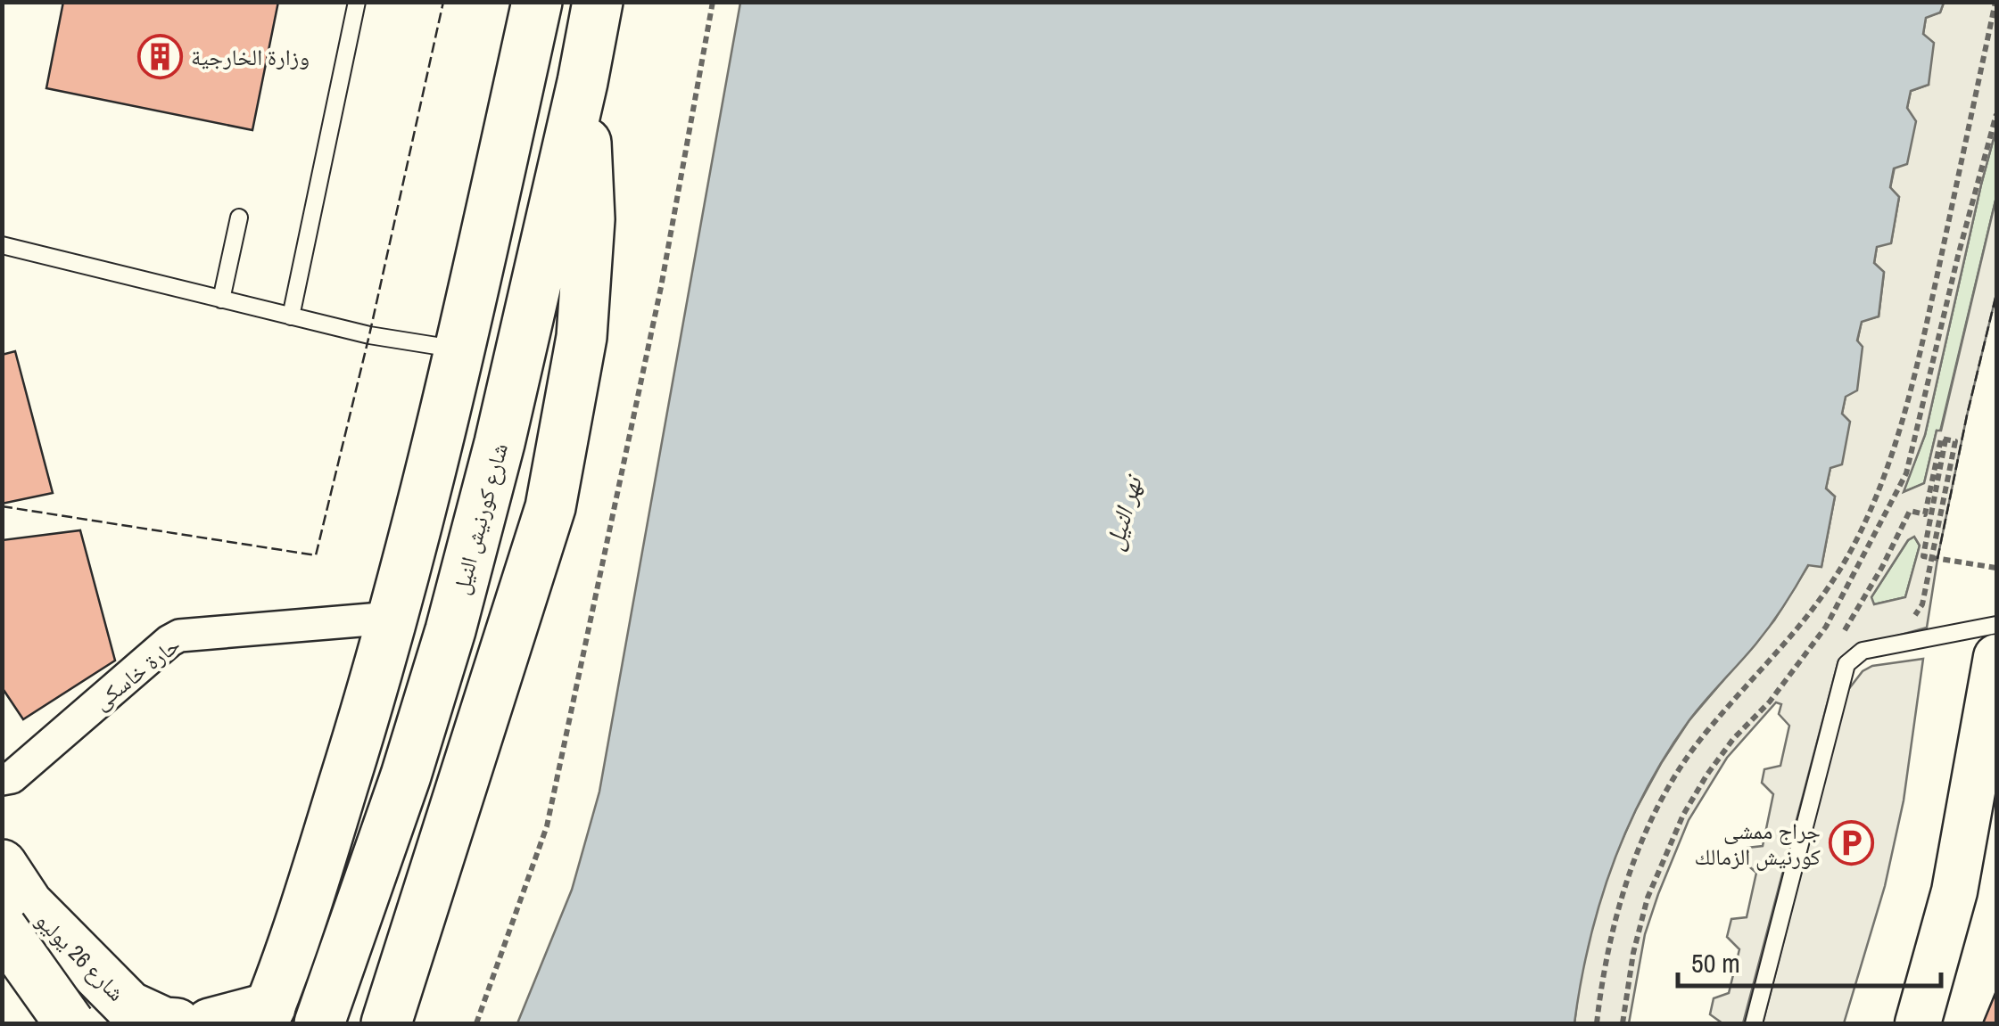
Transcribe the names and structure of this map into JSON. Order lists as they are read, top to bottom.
{
  "streets": {
    "main road": ["شارع كورنيش النيل", "شارع 26 يوليو"],
    "street": ["حارة خاسكى"]
  },
  "water": ["نهر النيل"],
  "places": {
    "building": ["وزارة الخارجية"],
    "parking": ["جراج ممشى كورنيش الزمالك"]
  },
  "scale_bar": "50 m"
}
